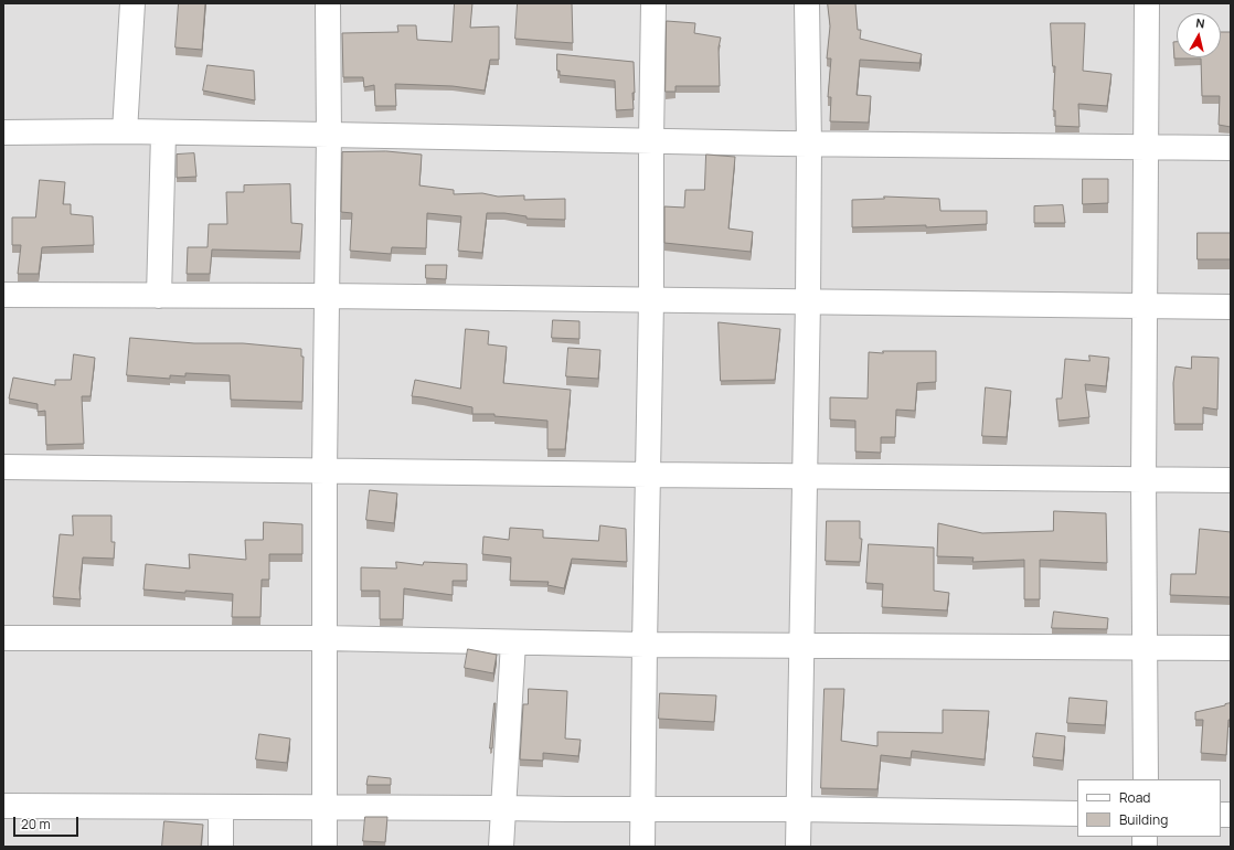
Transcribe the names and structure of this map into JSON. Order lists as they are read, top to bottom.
{
  "legend": ["Road", "Building"],
  "scale_bar": "20 m",
  "north": "top"
}
